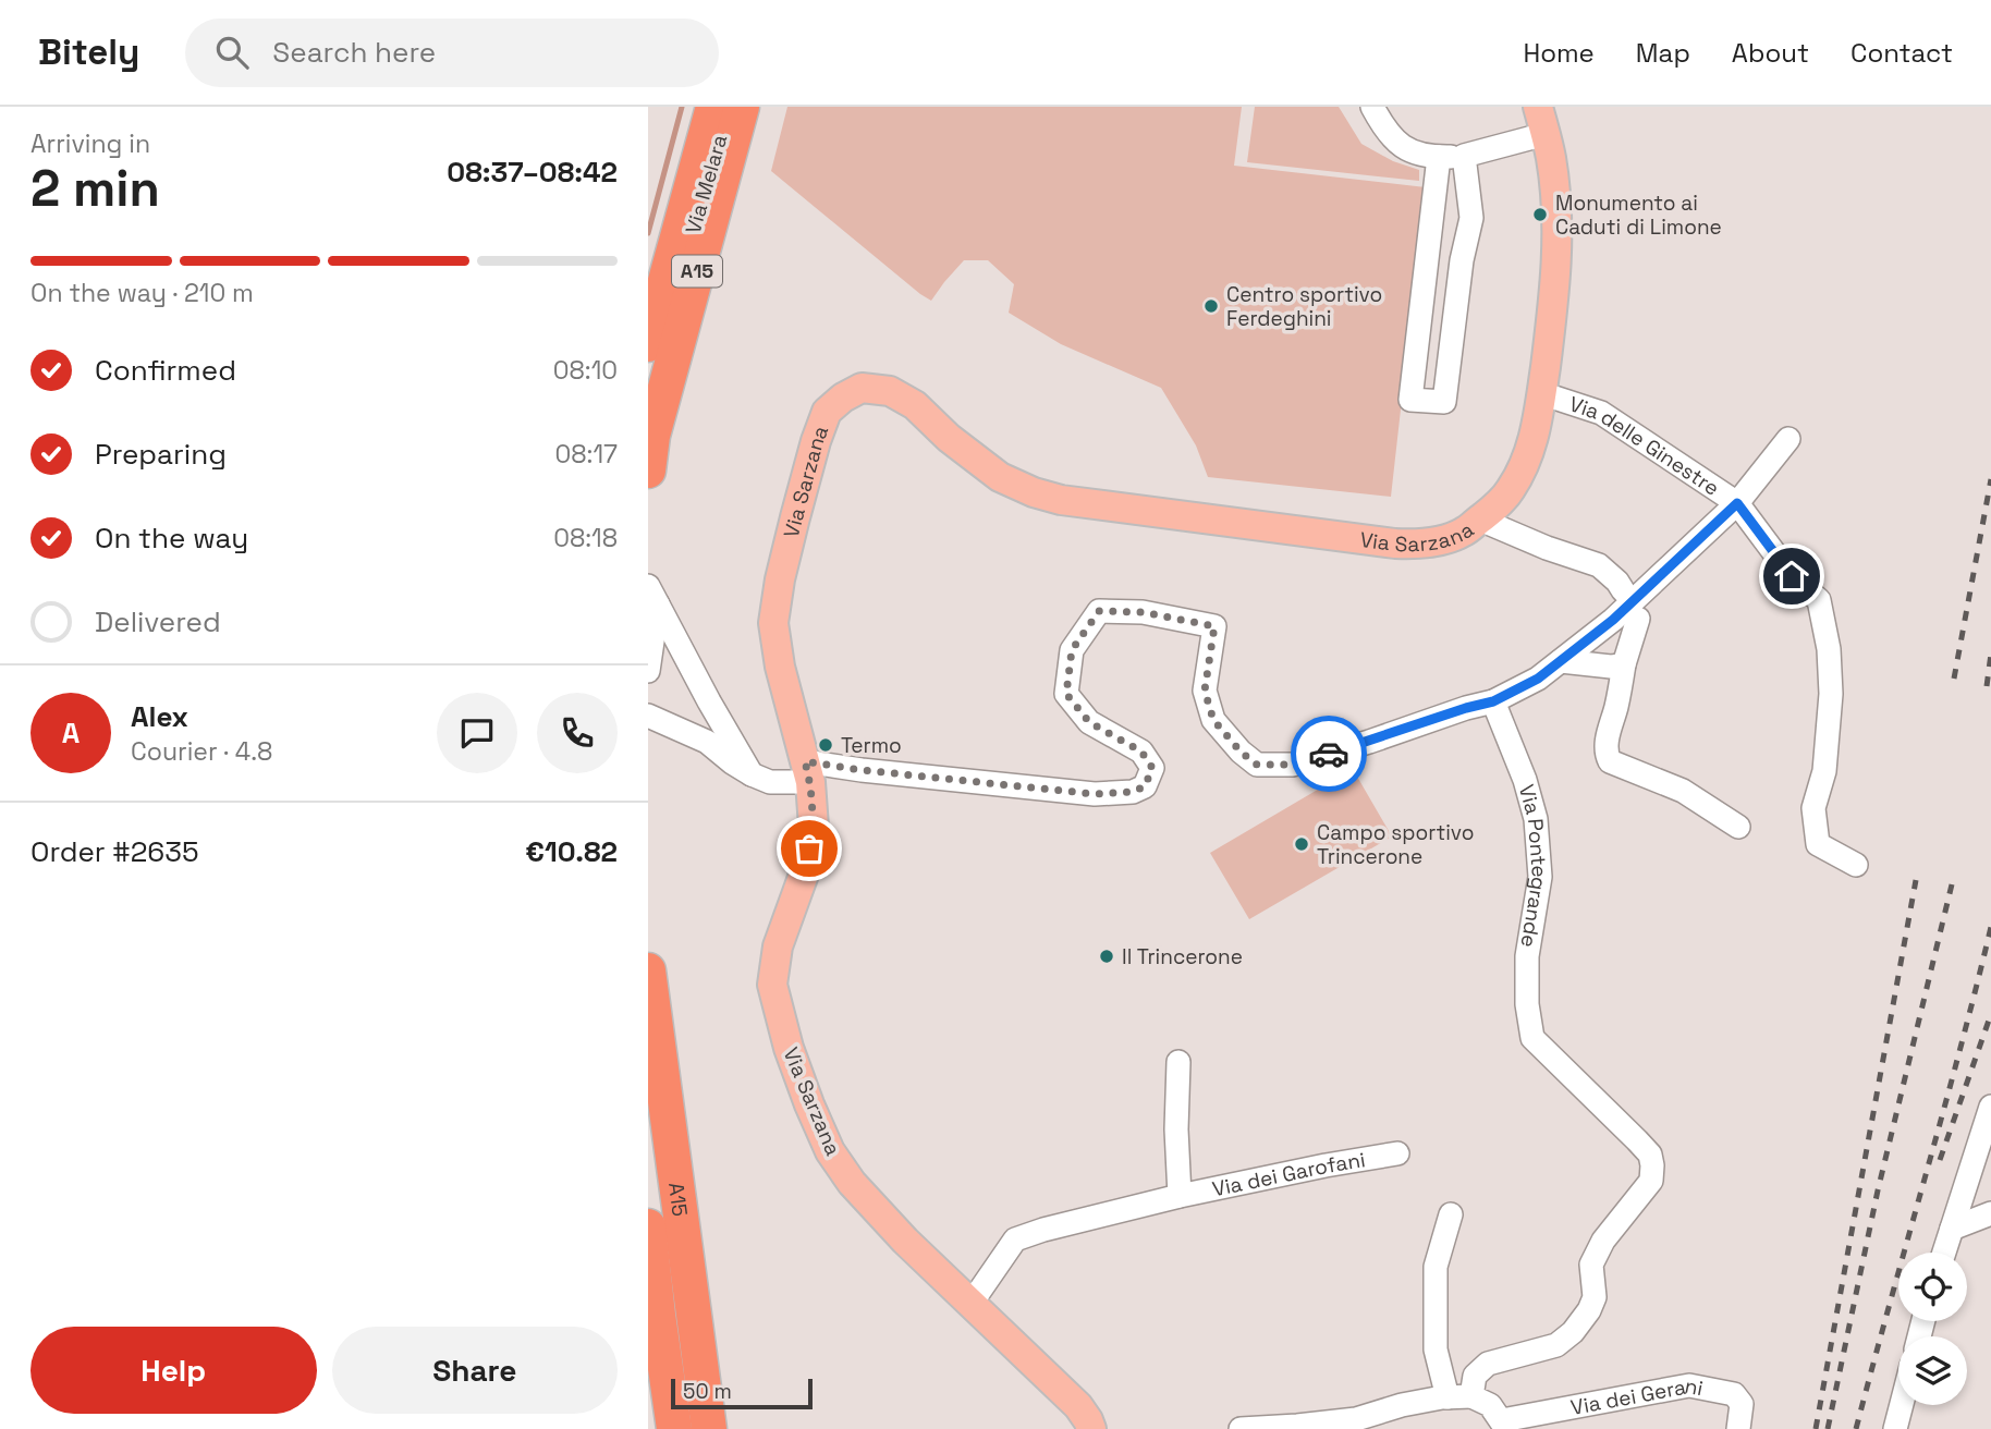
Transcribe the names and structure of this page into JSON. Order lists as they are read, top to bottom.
{
  "streets": {
    "highway": ["A15"],
    "main road": ["Via Sarzana"],
    "street": [
      "Via Melara",
      "Via delle Ginestre",
      "Via Pontegrande",
      "Via dei Garofani",
      "Via dei Gerani"
    ]
  },
  "crossings": [
    ["Via delle Ginestre", "Via Sarzana"],
    ["Via Sarzana", "Via dei Garofani"]
  ],
  "places": [
    "Monumento ai Caduti di Limone",
    "Centro sportivo Ferdeghini",
    "Termo",
    "Campo sportivo Trincerone",
    "Il Trincerone"
  ],
  "scale_bar": "50 m",
  "page": {
    "header": "Bitely",
    "search": "Search here",
    "nav": [
      "Home",
      "Map",
      "About",
      "Contact"
    ],
    "heading": ["2 min", "Arriving in", "08:37–08:42"],
    "panel": [
      "Alex",
      "Courier · 4.8",
      "Order #2635",
      "€10.82"
    ],
    "bar": "On the way · 210 m",
    "list": [
      ["Confirmed", "08:10"],
      ["Preparing", "08:17"],
      ["On the way", "08:18"],
      "Delivered"
    ],
    "round": "A",
    "buttons": ["Help", "Share"],
    "scale": "50 m"
  }
}
